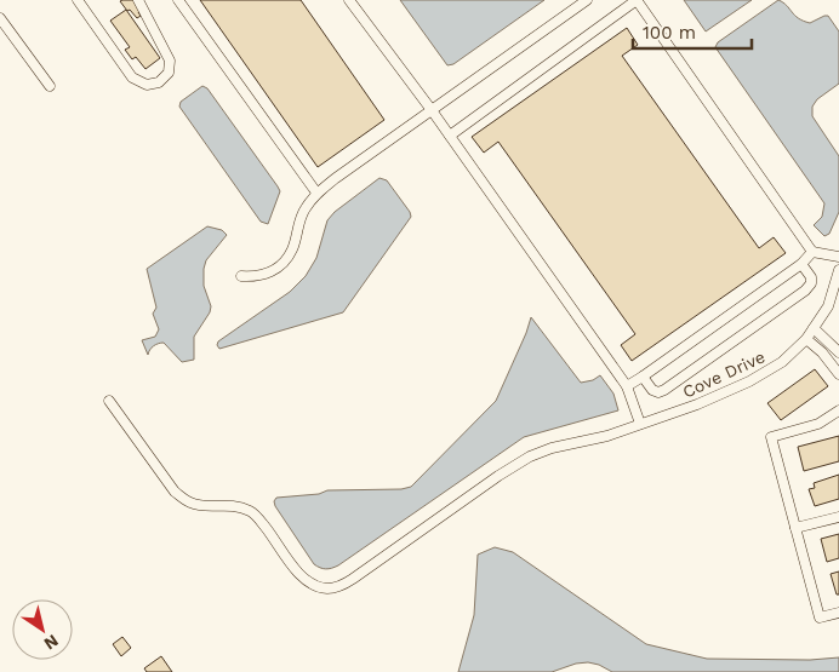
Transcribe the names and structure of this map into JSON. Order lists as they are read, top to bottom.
{
  "streets": {
    "street": ["Cove Drive"]
  },
  "scale_bar": "100 m",
  "north": "bottom right"
}
